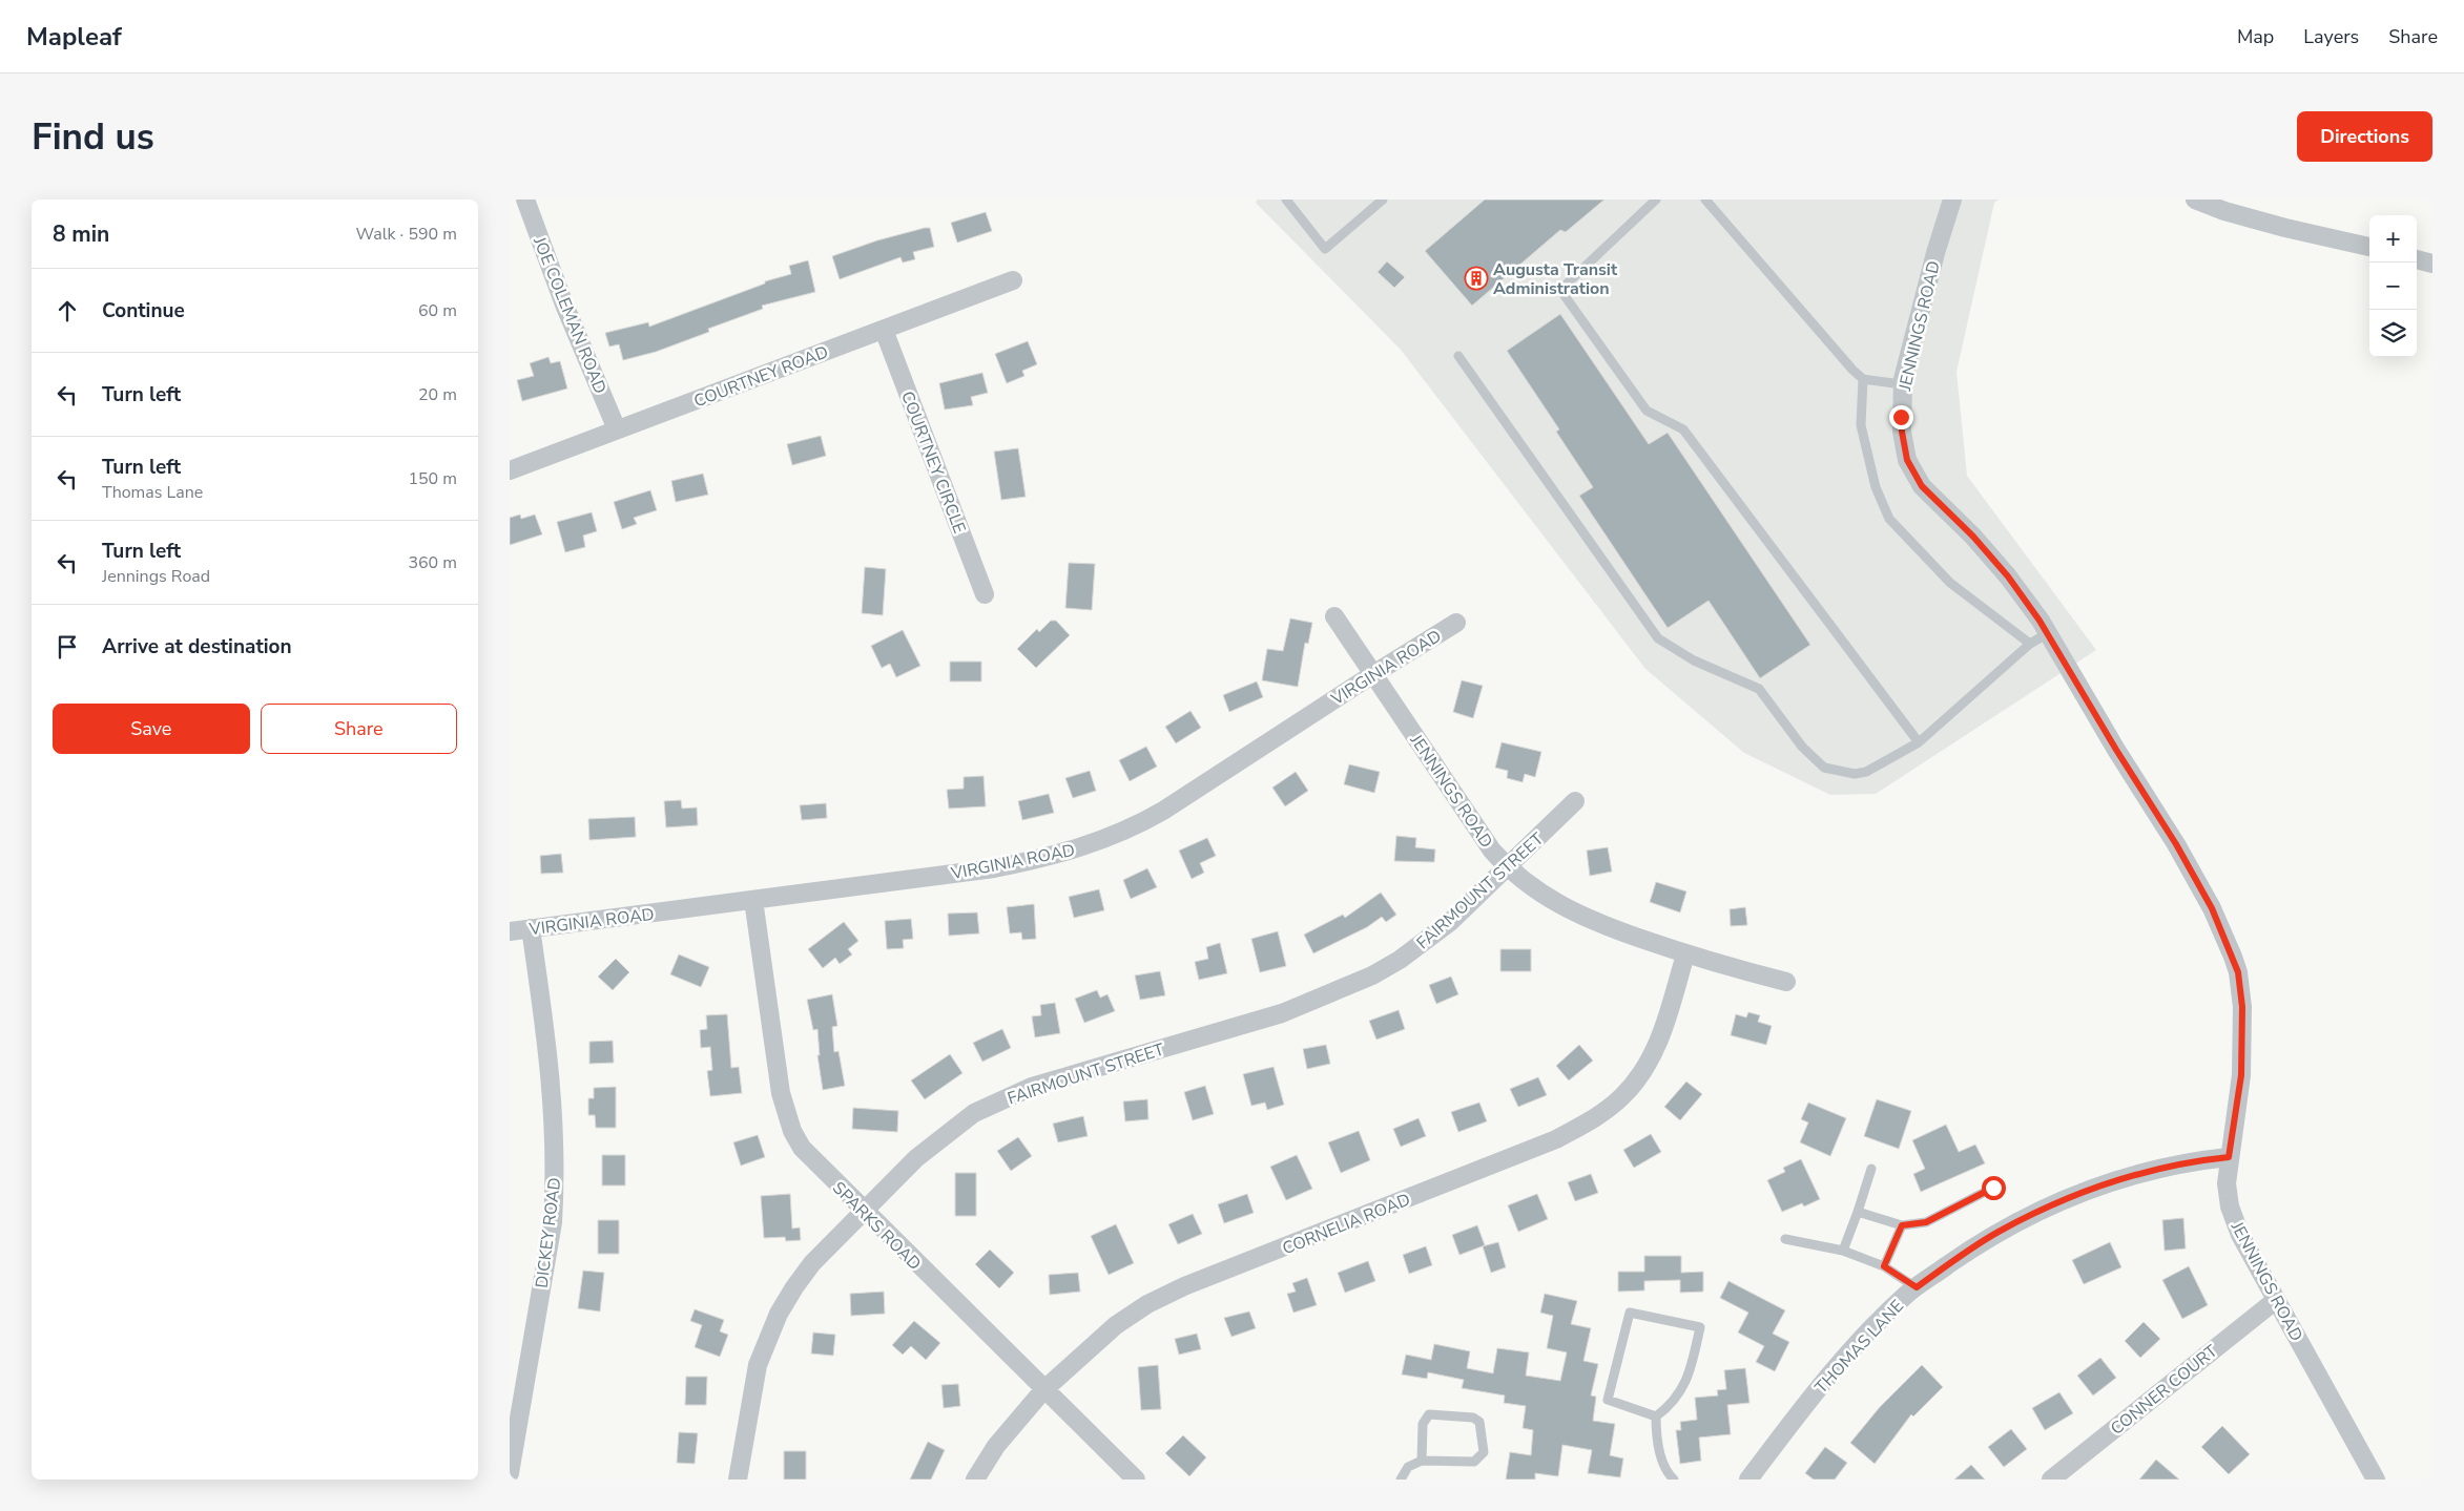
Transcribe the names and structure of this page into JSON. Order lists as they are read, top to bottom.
{
  "streets": {
    "street": [
      "JOE COLEMAN ROAD",
      "JENNINGS ROAD",
      "COURTNEY ROAD",
      "COURTNEY CIRCLE",
      "VIRGINIA ROAD",
      "FAIRMOUNT STREET",
      "CORNELIA ROAD",
      "SPARKS ROAD",
      "DICKEY ROAD",
      "THOMAS LANE",
      "CONNER COURT"
    ]
  },
  "crossings": [
    ["JOE COLEMAN ROAD", "COURTNEY ROAD"],
    ["JENNINGS ROAD", "VIRGINIA ROAD"],
    ["JENNINGS ROAD", "FAIRMOUNT STREET"],
    ["JENNINGS ROAD", "CORNELIA ROAD"],
    ["JENNINGS ROAD", "THOMAS LANE"],
    ["JENNINGS ROAD", "CONNER COURT"],
    ["COURTNEY ROAD", "COURTNEY CIRCLE"],
    ["VIRGINIA ROAD", "SPARKS ROAD"],
    ["VIRGINIA ROAD", "DICKEY ROAD"],
    ["FAIRMOUNT STREET", "SPARKS ROAD"],
    ["CORNELIA ROAD", "SPARKS ROAD"]
  ],
  "places": {
    "building": ["Augusta Transit Administration"]
  },
  "page": {
    "header": "Mapleaf",
    "nav": ["Map", "Layers", "Share"],
    "buttons": [
      "Directions",
      ["Save", "Share"]
    ],
    "title": "Find us",
    "heading": ["8 min", "Walk · 590 m"],
    "map_buttons": ["+", "−"],
    "list": [
      ["Continue", "60 m"],
      ["Turn left", "20 m"],
      ["Turn left", "Thomas Lane", "150 m"],
      ["Turn left", "Jennings Road", "360 m"],
      "Arrive at destination"
    ]
  }
}
